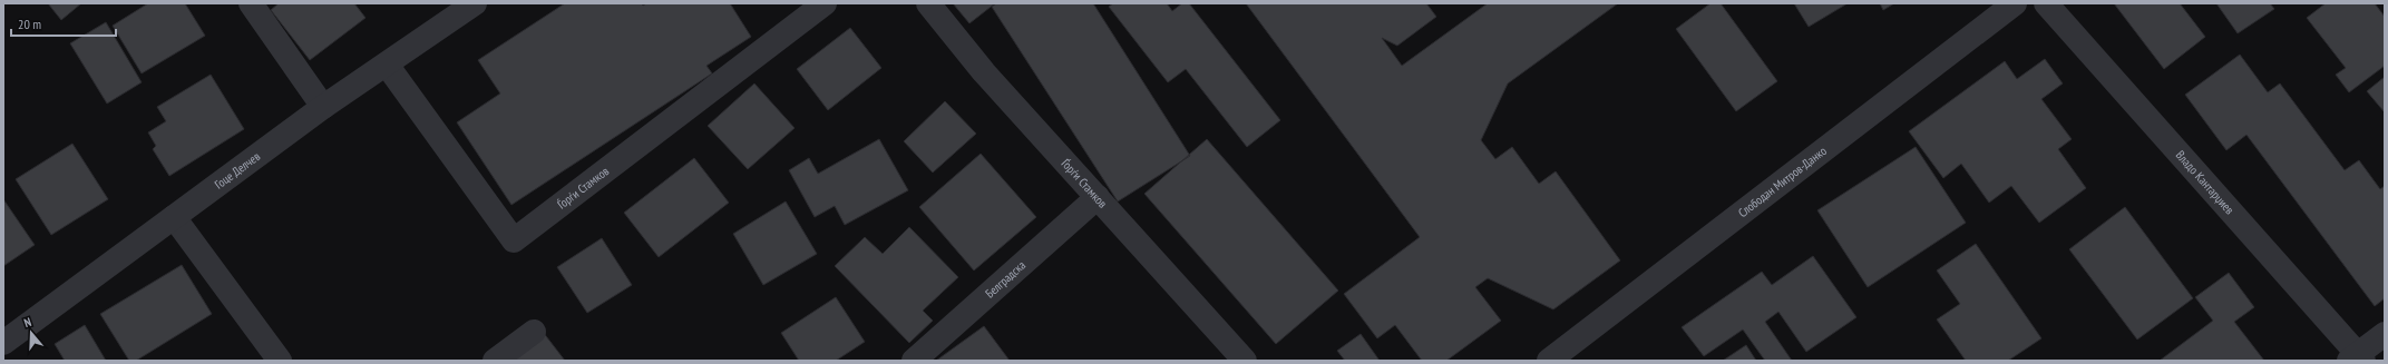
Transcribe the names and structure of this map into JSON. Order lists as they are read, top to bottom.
{
  "streets": {
    "street": [
      "Гоце Делчев",
      "Владо Кантарџиев",
      "Слободан Митров-Данко",
      "Ѓорѓи Стамков",
      "Белградска"
    ]
  },
  "crossings": [
    ["Гоце Делчев", "Ѓорѓи Стамков"],
    ["Ѓорѓи Стамков", "Белградска"]
  ],
  "scale_bar": "20 m",
  "north": "top"
}
